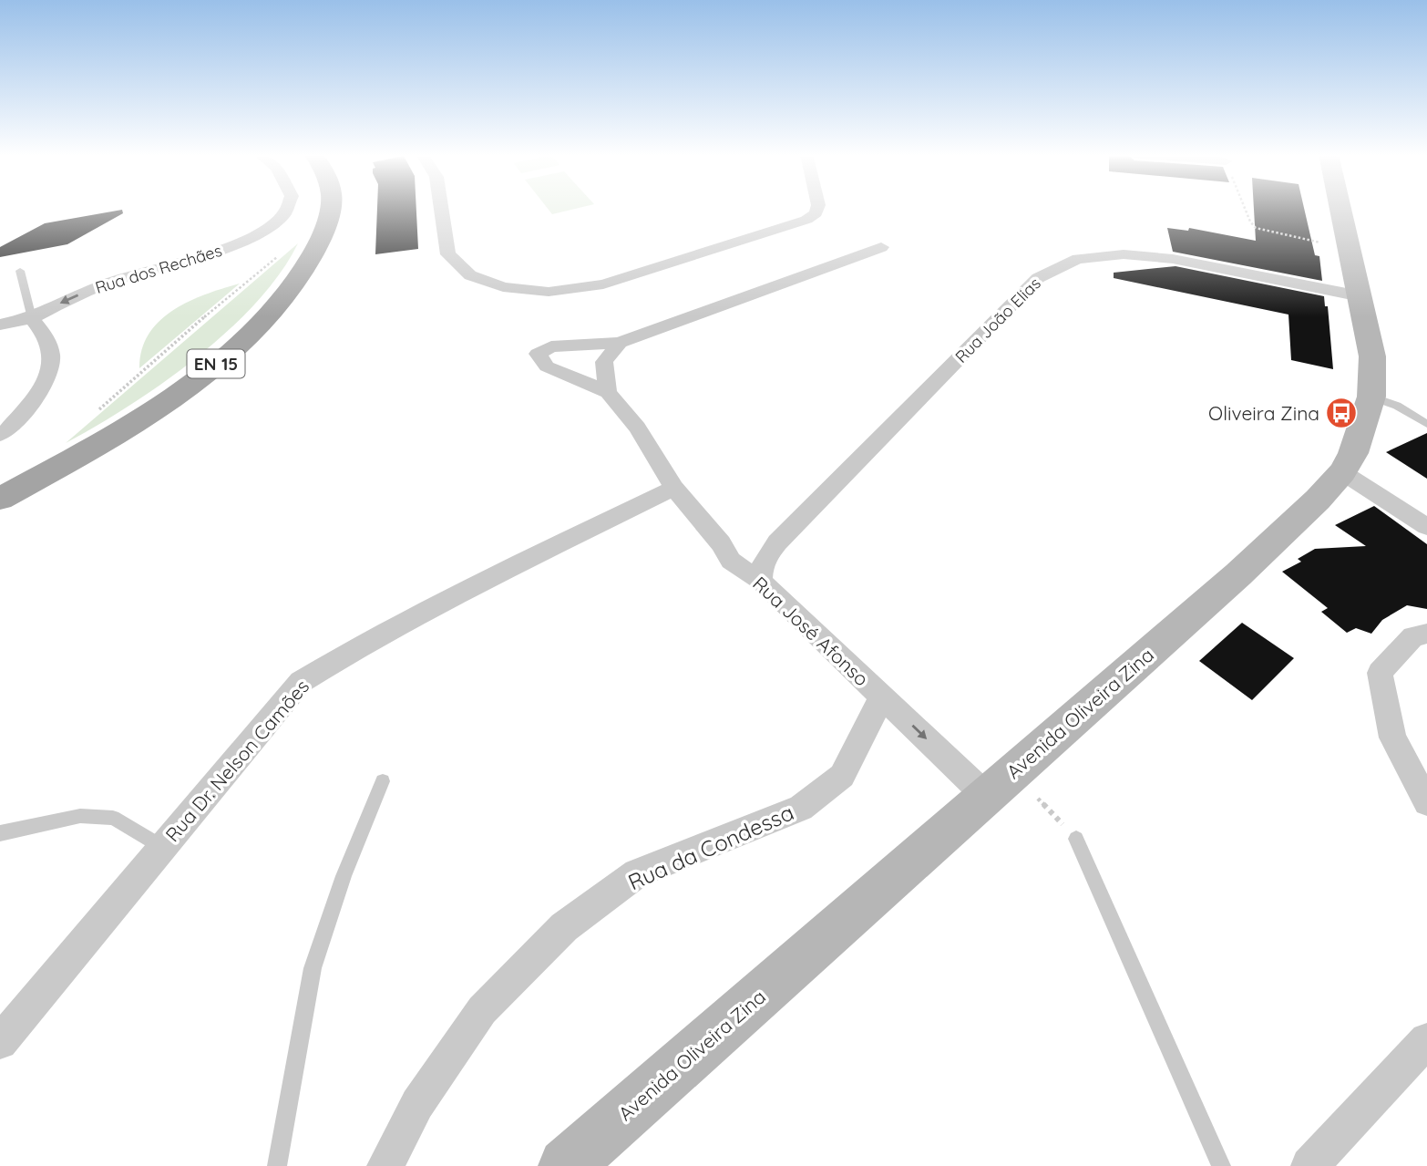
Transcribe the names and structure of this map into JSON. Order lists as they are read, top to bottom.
{
  "streets": {
    "main road": ["EN 15"],
    "street": [
      "Rua dos Rechães",
      "Rua João Elias",
      "Rua José Afonso",
      "Avenida Oliveira Zina",
      "Rua Dr. Nelson Camões",
      "Rua da Condessa"
    ]
  },
  "crossings": [
    ["Rua João Elias", "Rua José Afonso"],
    ["Rua João Elias", "Avenida Oliveira Zina"],
    ["Rua José Afonso", "Avenida Oliveira Zina"],
    ["Rua José Afonso", "Rua Dr. Nelson Camões"],
    ["Rua José Afonso", "Rua da Condessa"]
  ],
  "one_way": ["Rua dos Rechães"],
  "places": {
    "bus stop": ["Oliveira Zina"]
  }
}
